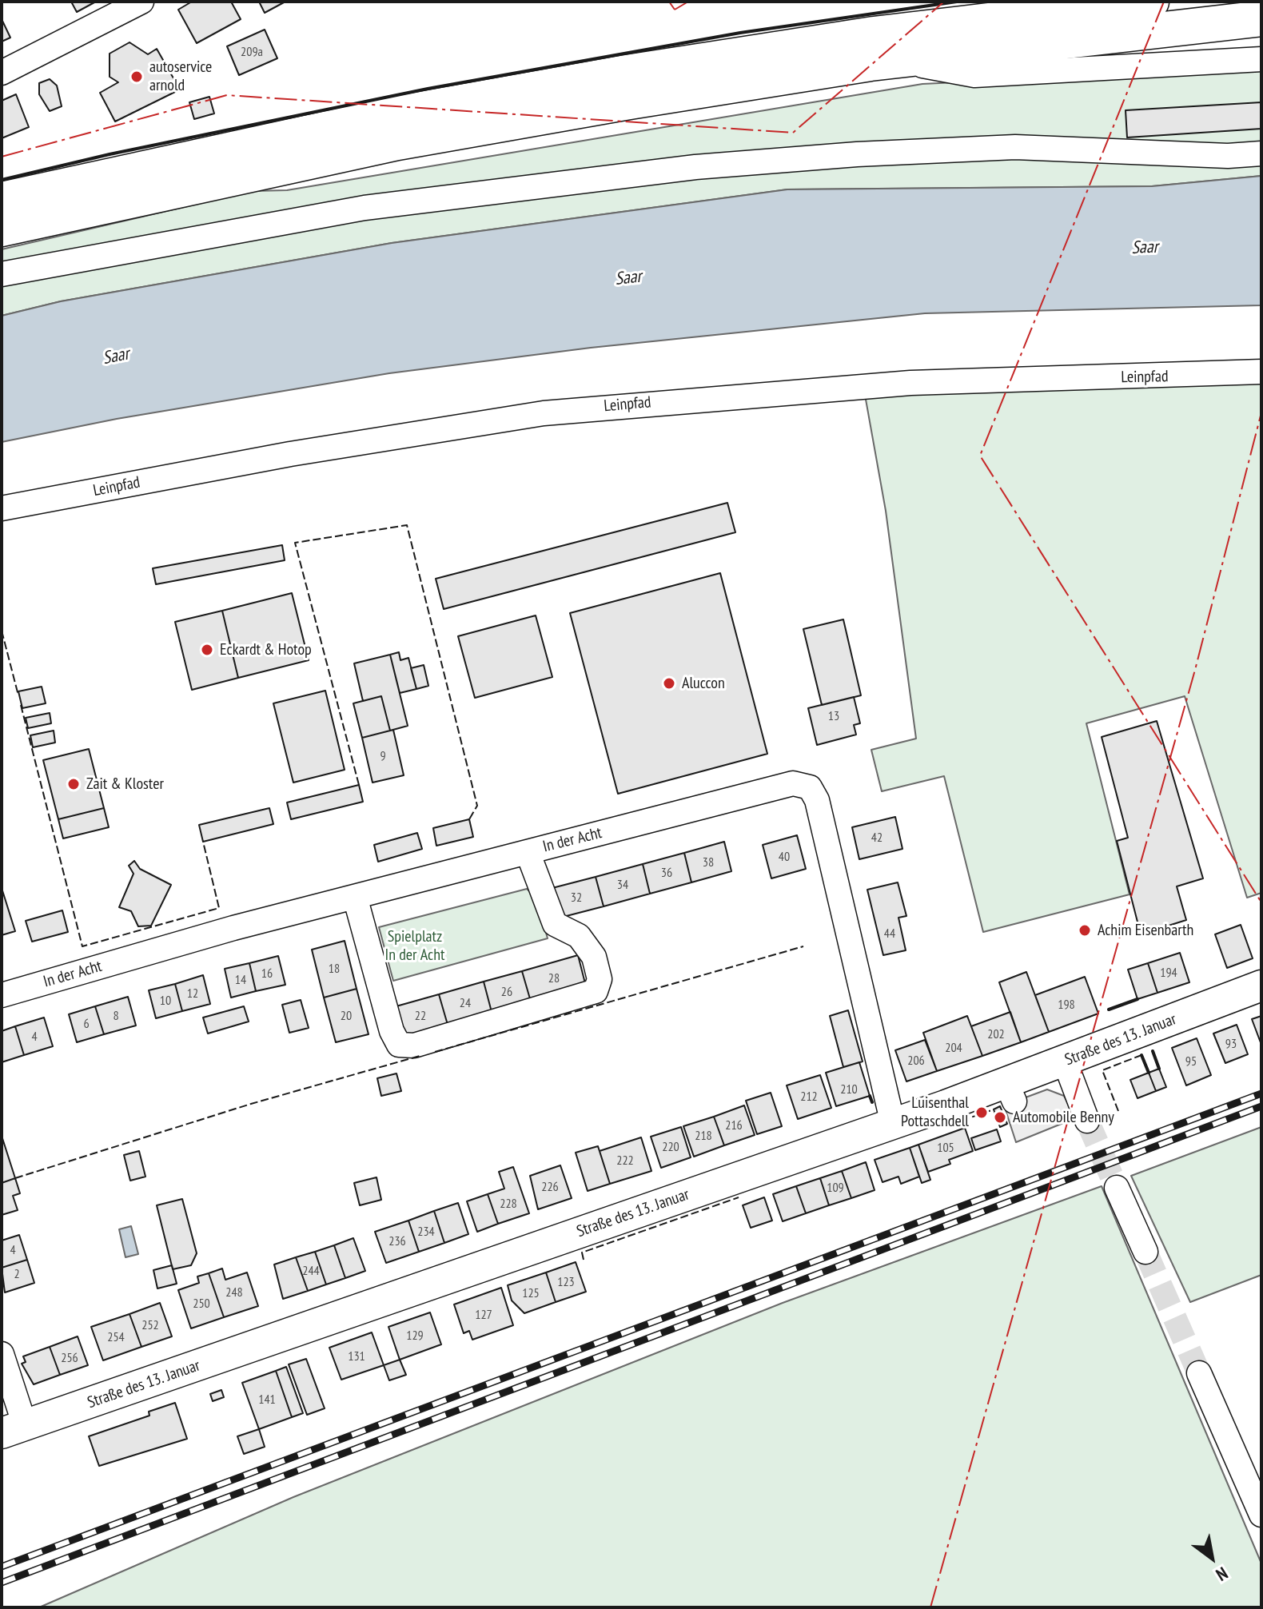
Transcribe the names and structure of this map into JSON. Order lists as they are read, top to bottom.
{
  "streets": {
    "main road": ["Straße des 13. Januar"],
    "street": ["Leinpfad", "In der Acht"]
  },
  "crossings": [
    ["In der Acht", "Straße des 13. Januar"]
  ],
  "water": ["Saar"],
  "parks": ["Spielplatz In der Acht"],
  "places": [
    "autoservice arnold",
    "Eckardt & Hotop",
    "Aluccon",
    "Zait & Kloster",
    "Achim Eisenbarth",
    "Luisenthal Pottaschdell",
    "Automobile Benny"
  ],
  "house_numbers": [
    "209a",
    "13",
    "9",
    "42",
    "40",
    "38",
    "36",
    "34",
    "32",
    "44",
    "18",
    "194",
    "16",
    "28",
    "14",
    "26",
    "12",
    "10",
    "24",
    "198",
    "8",
    "20",
    "22",
    "6",
    "202",
    "4",
    "93",
    "204",
    "206",
    "95",
    "210",
    "212",
    "216",
    "218",
    "220",
    "105",
    "222",
    "226",
    "109",
    "228",
    "234",
    "236",
    "4",
    "244",
    "2",
    "123",
    "248",
    "125",
    "250",
    "127",
    "252",
    "129",
    "254",
    "131",
    "256",
    "141"
  ],
  "north": "bottom right"
}
